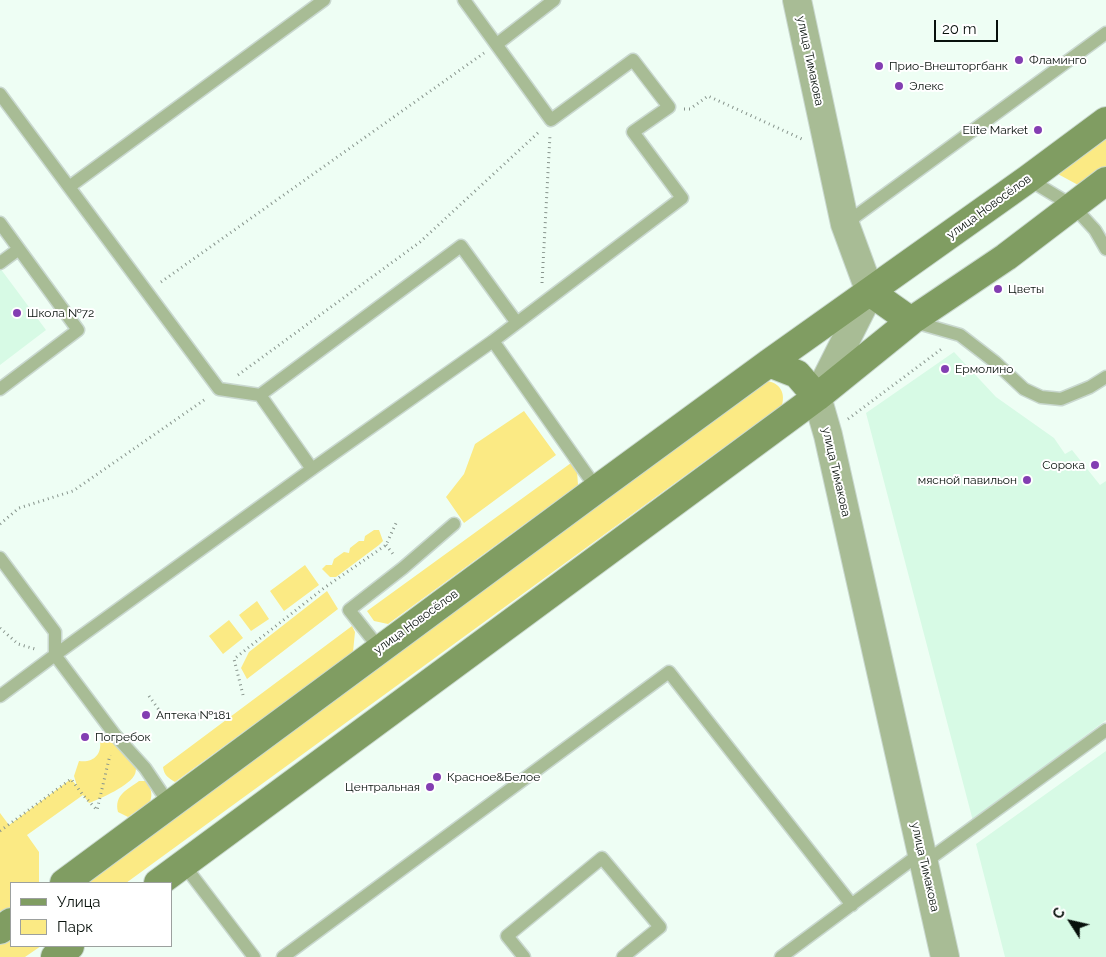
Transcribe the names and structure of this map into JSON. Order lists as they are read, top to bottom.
{
  "streets": {
    "main road": ["улица Новосёлов"],
    "street": ["улица Тимакова"]
  },
  "crossings": [
    ["улица Тимакова", "улица Новосёлов"]
  ],
  "places": [
    "Фламинго",
    "Прио-Внешторгбанк",
    "Элекс",
    "Elite Market",
    "Цветы",
    "Школа №72",
    "Ермолино",
    "Сорока",
    "мясной павильон",
    "Аптека №181",
    "Погребок",
    "Красное&Белое",
    "Центральная"
  ],
  "legend": ["Улица", "Парк"],
  "scale_bar": "20 m",
  "north": "top left"
}
